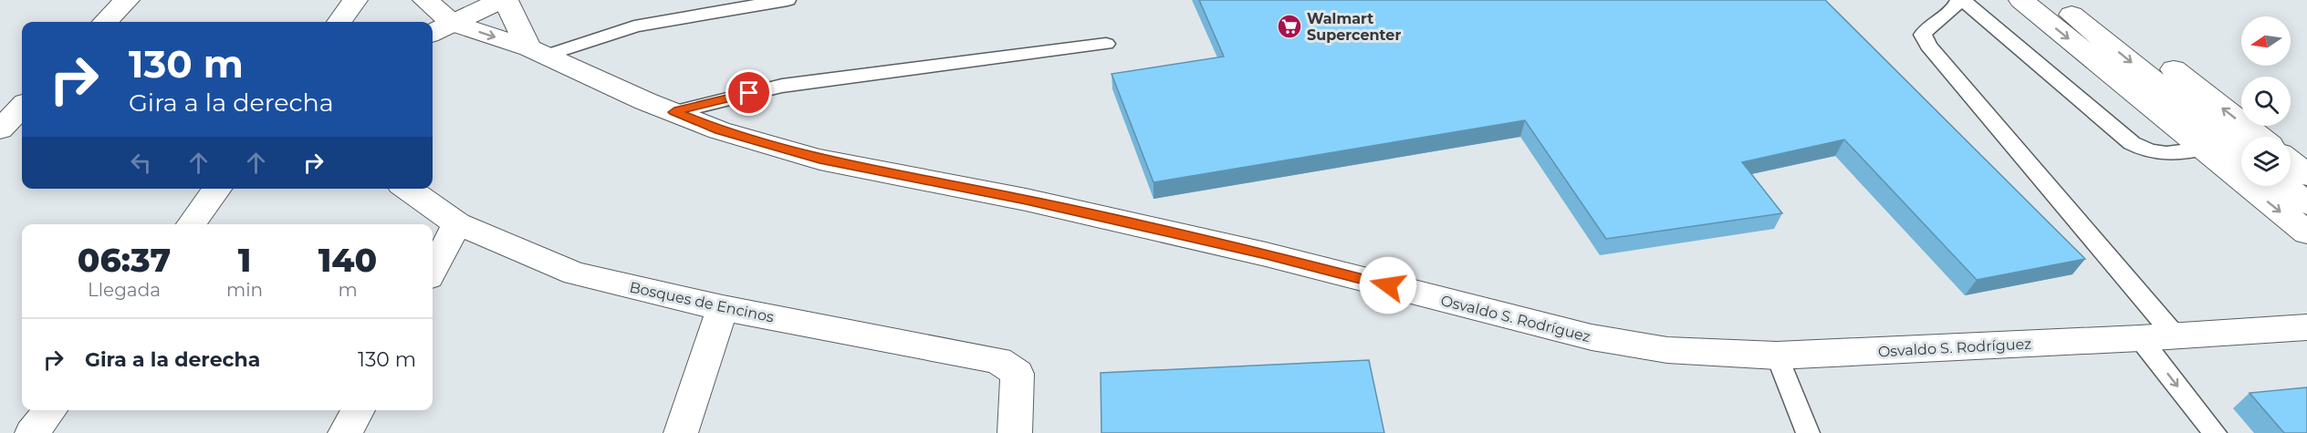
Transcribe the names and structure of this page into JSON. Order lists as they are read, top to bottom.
{
  "streets": {
    "street": ["Bosques de Encinos", "Osvaldo S. Rodríguez"]
  },
  "places": {
    "supermarket": ["Walmart Supercenter"]
  },
  "north": "left",
  "page": {
    "turn": ["130 m", "Gira a la derecha"],
    "eta": [
      "06:37",
      "Llegada",
      "1",
      "min",
      "140",
      "m"
    ],
    "list": [
      {
        "name": "Gira a la derecha",
        "value": "130 m"
      }
    ]
  }
}
